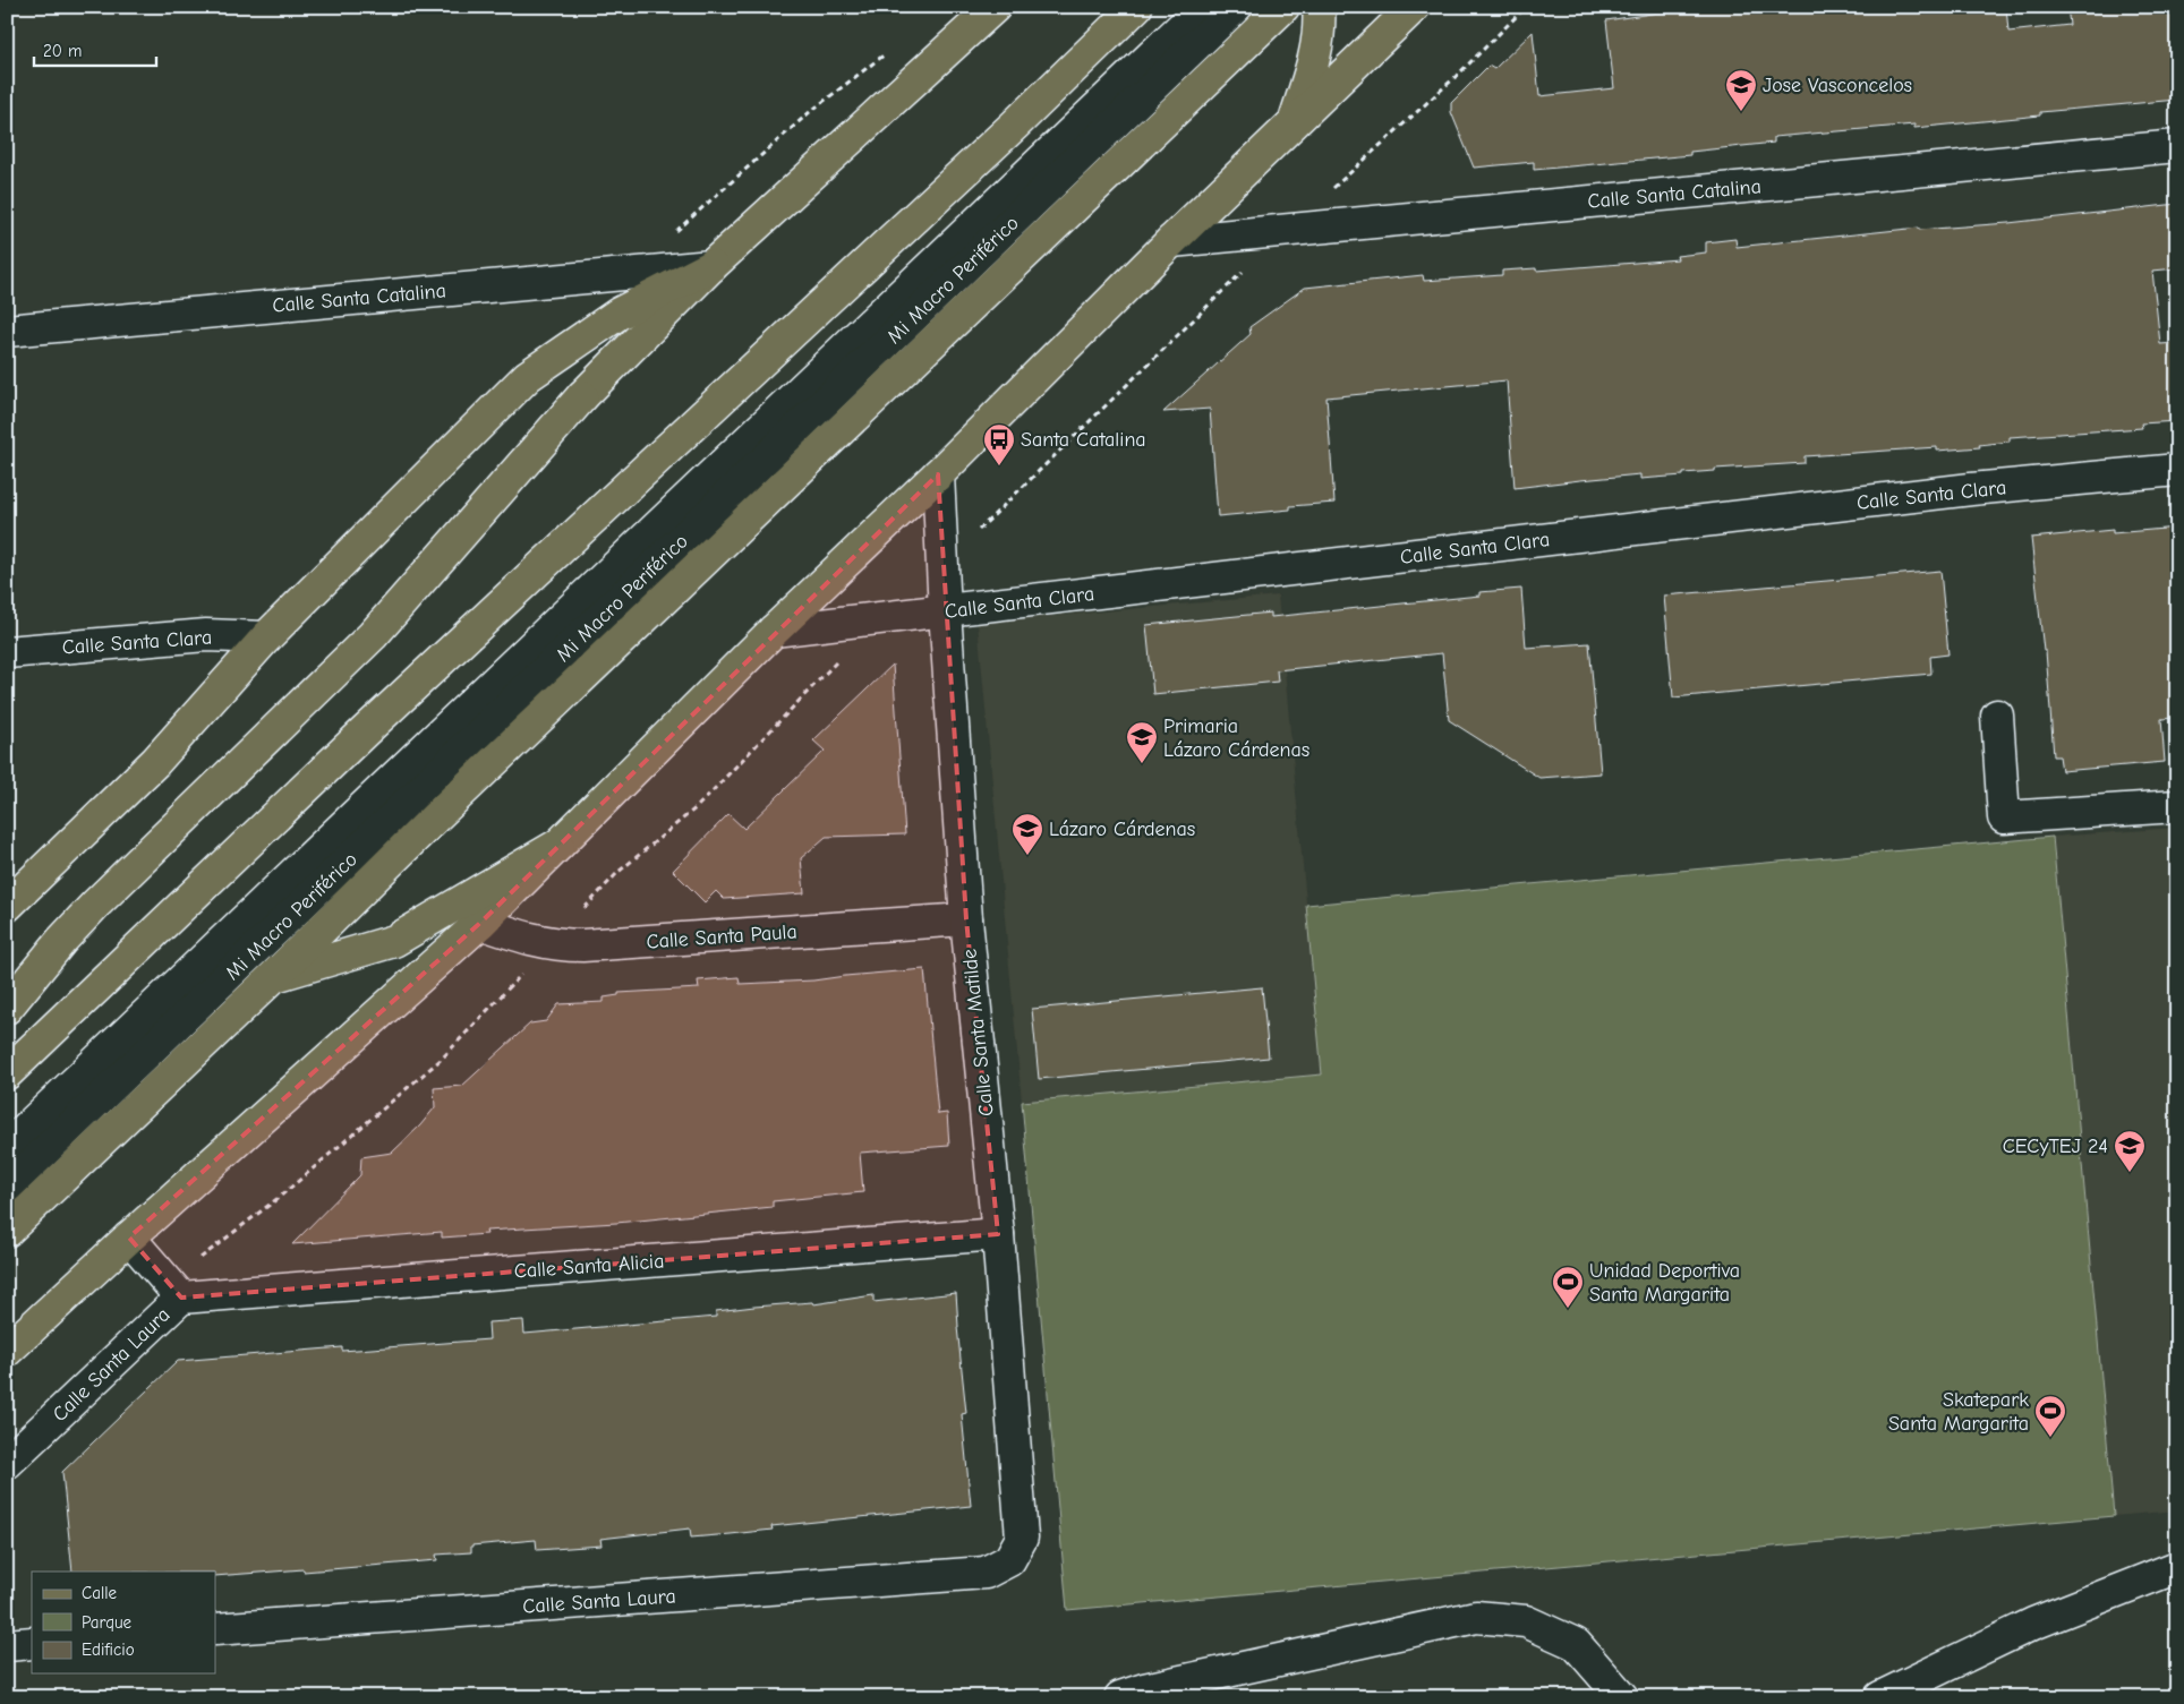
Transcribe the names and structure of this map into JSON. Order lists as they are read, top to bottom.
{
  "streets": {
    "street": [
      "Calle Santa Catalina",
      "Mi Macro Periférico",
      "Calle Santa Clara",
      "Calle Santa Paula",
      "Calle Santa Matilde",
      "Calle Santa Alicia",
      "Calle Santa Laura"
    ]
  },
  "crossings": [
    ["Calle Santa Clara", "Calle Santa Matilde"],
    ["Calle Santa Paula", "Calle Santa Matilde"],
    ["Calle Santa Matilde", "Calle Santa Alicia"],
    ["Calle Santa Matilde", "Calle Santa Laura"],
    ["Calle Santa Alicia", "Calle Santa Laura"]
  ],
  "places": {
    "school or university": [
      "Jose Vasconcelos",
      "Primaria Lázaro Cárdenas",
      "Lázaro Cárdenas",
      "CECyTEJ 24"
    ],
    "bus stop": ["Santa Catalina"],
    "sports": ["Unidad Deportiva Santa Margarita", "Skatepark Santa Margarita"]
  },
  "legend": ["Calle", "Parque", "Edificio"],
  "scale_bar": "20 m"
}
